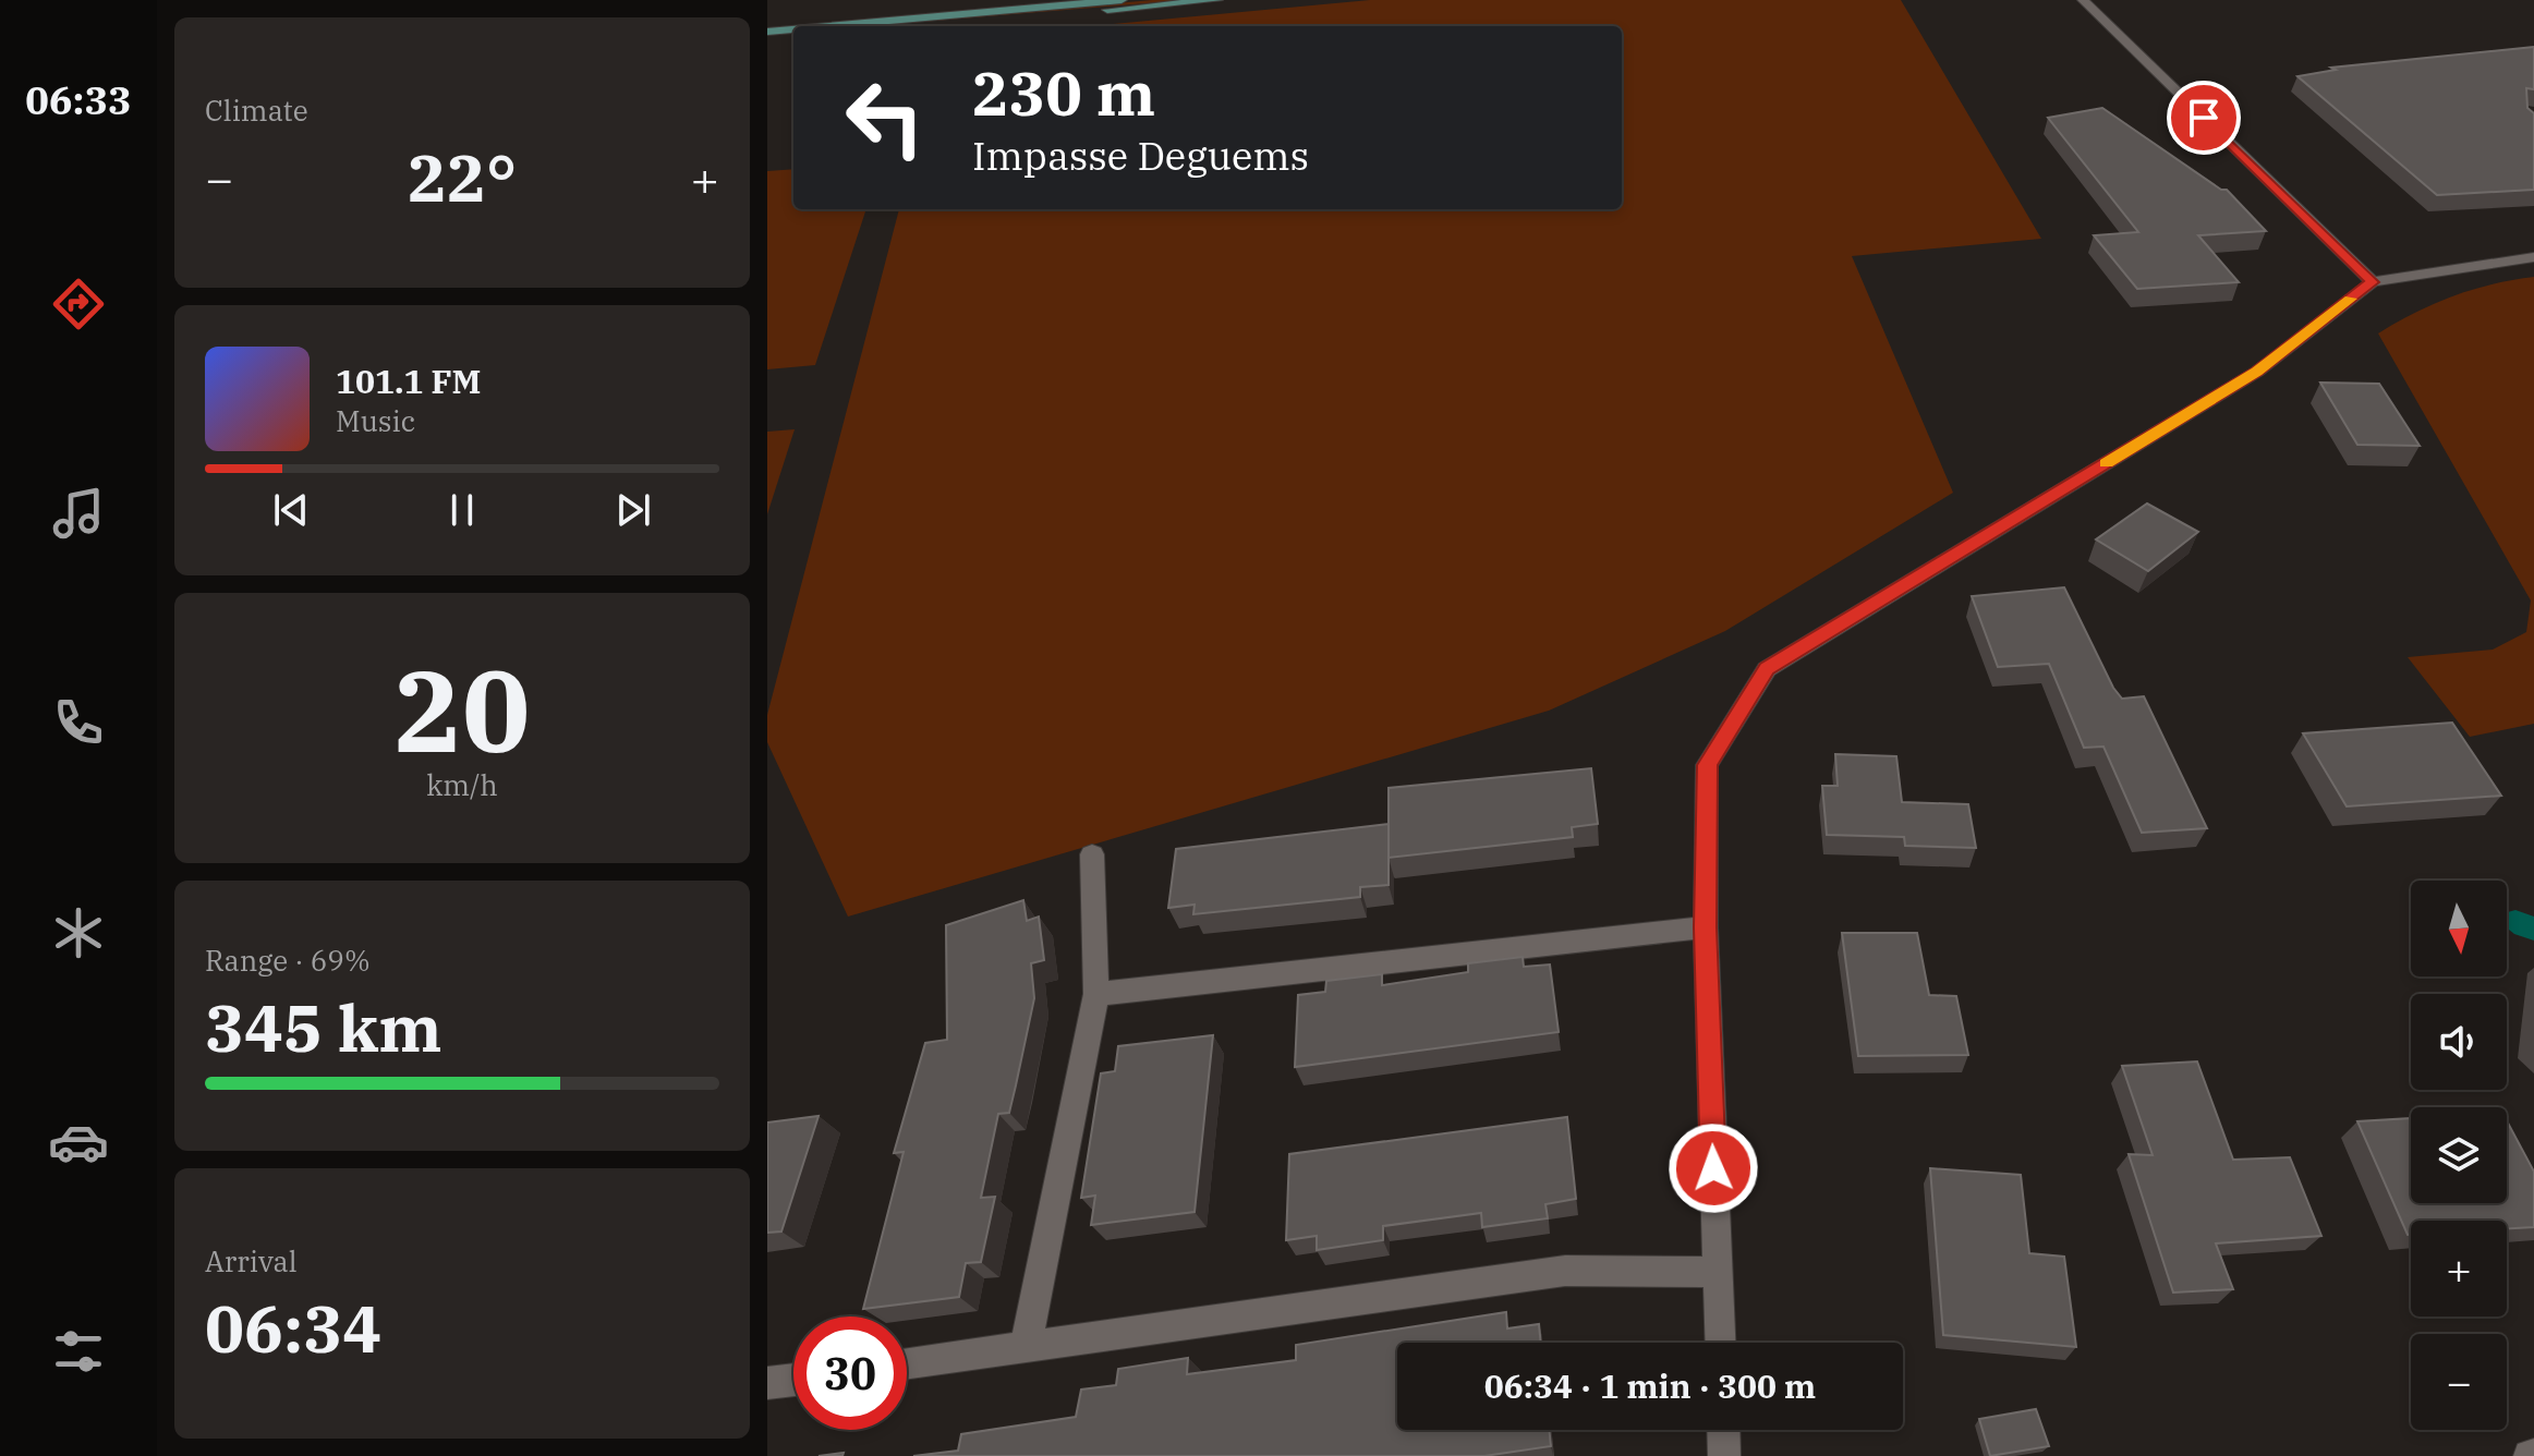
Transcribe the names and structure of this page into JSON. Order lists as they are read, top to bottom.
{
  "north": "bottom",
  "page": {
    "tabs": "06:33",
    "tile": [
      "Climate",
      ["20", "km/h"],
      ["Range · 69%", "345 km"],
      ["Arrival", "06:34"]
    ],
    "turn": ["230 m", "Impasse Deguems"],
    "heat": ["−", "22°", "+"],
    "song": ["101.1 FM", "Music"],
    "map_buttons": ["+", "−"],
    "limit": "30",
    "trip": "06:34 · 1 min · 300 m"
  }
}
